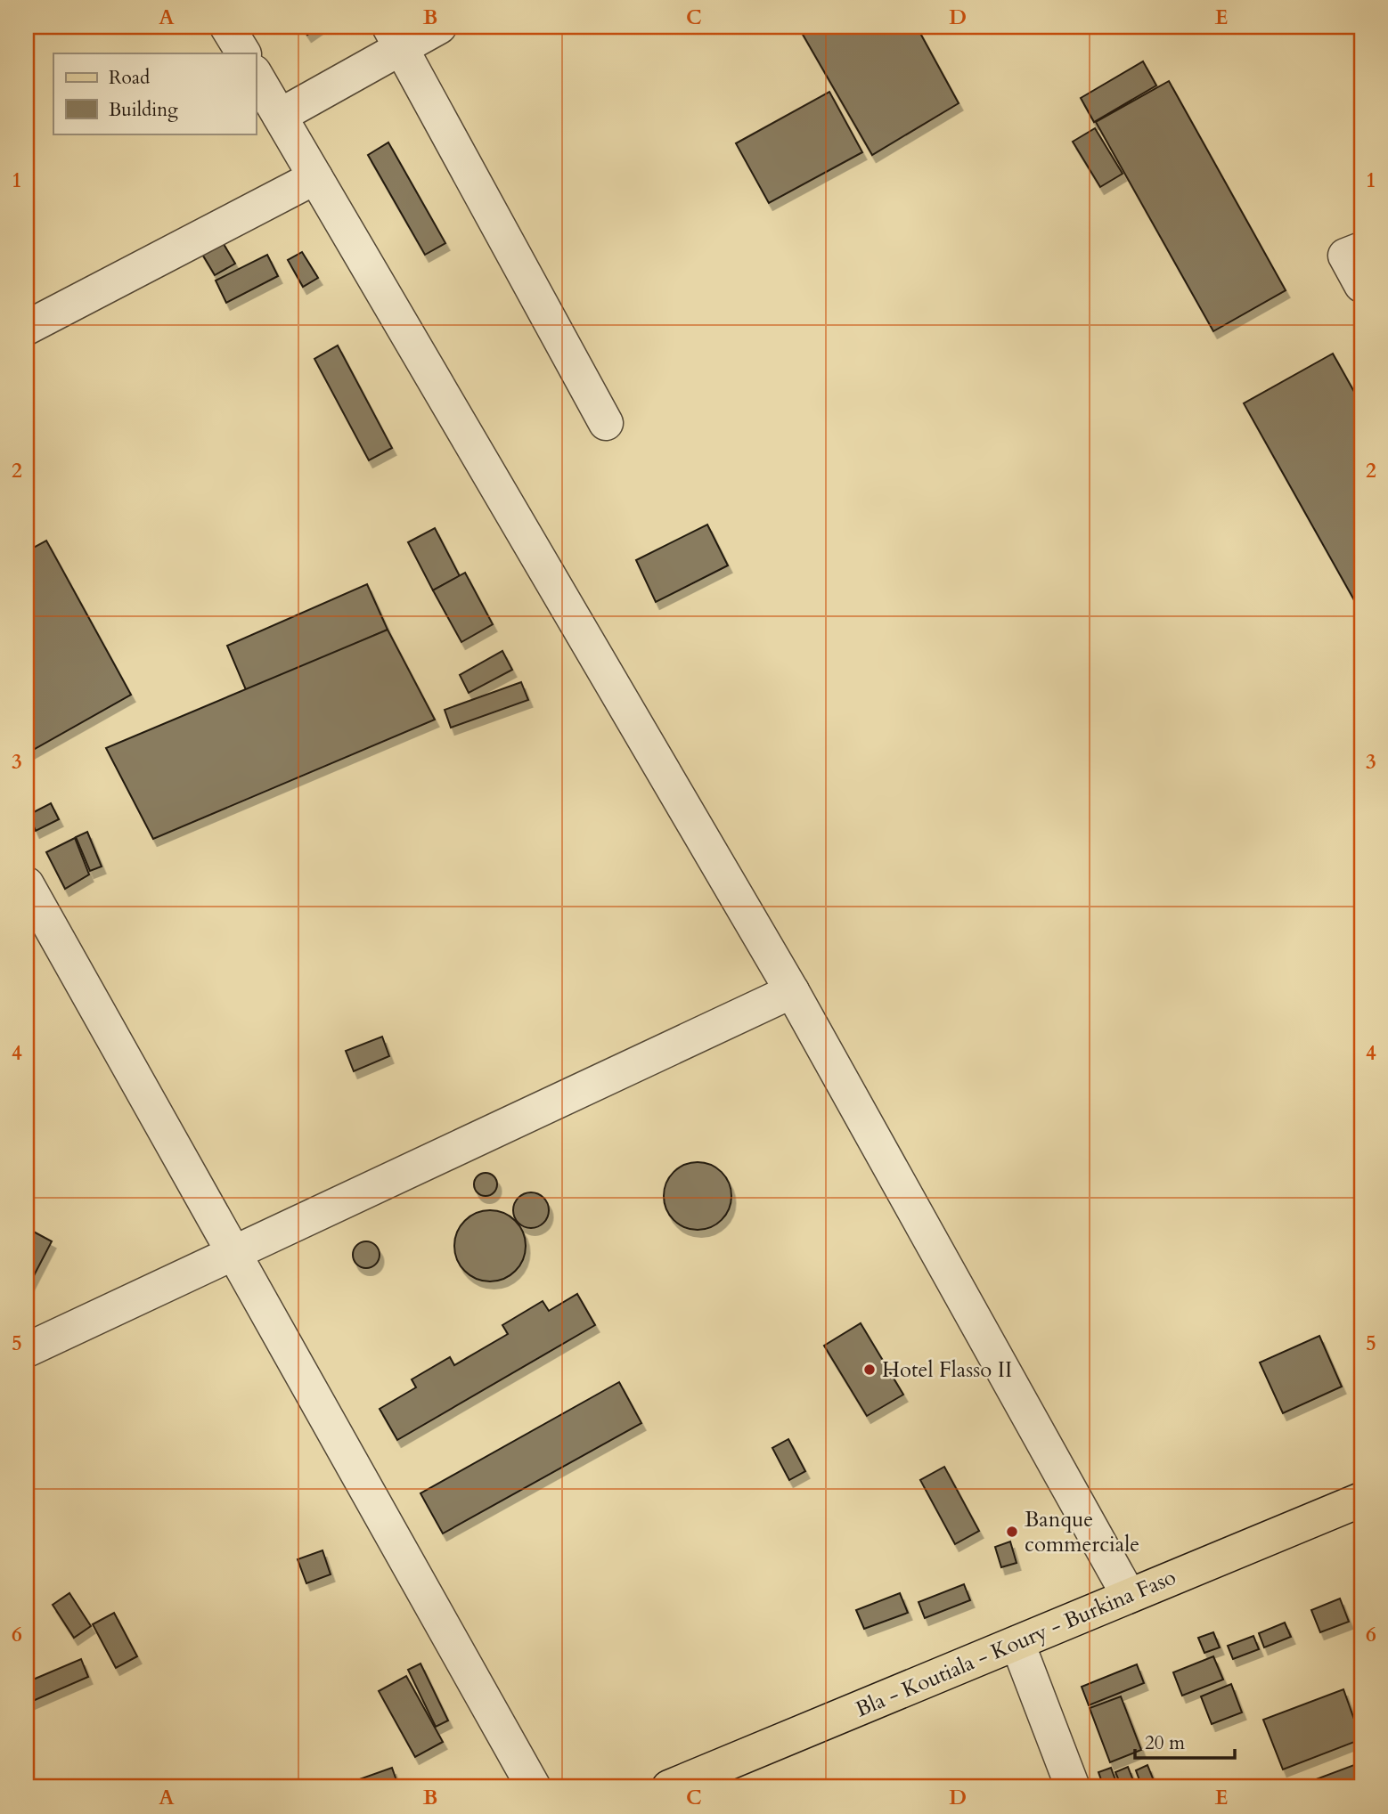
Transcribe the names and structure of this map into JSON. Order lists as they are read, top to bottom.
{
  "streets": {
    "main road": ["Bla - Koutiala - Koury - Burkina Faso"]
  },
  "places": ["Hotel Flasso II", "Banque commerciale"],
  "legend": ["Road", "Building"],
  "scale_bar": "20 m",
  "grid": {
    "columns": [
      "A",
      "B",
      "C",
      "D",
      "E"
    ],
    "rows": [
      "1",
      "2",
      "3",
      "4",
      "5",
      "6"
    ]
  }
}
